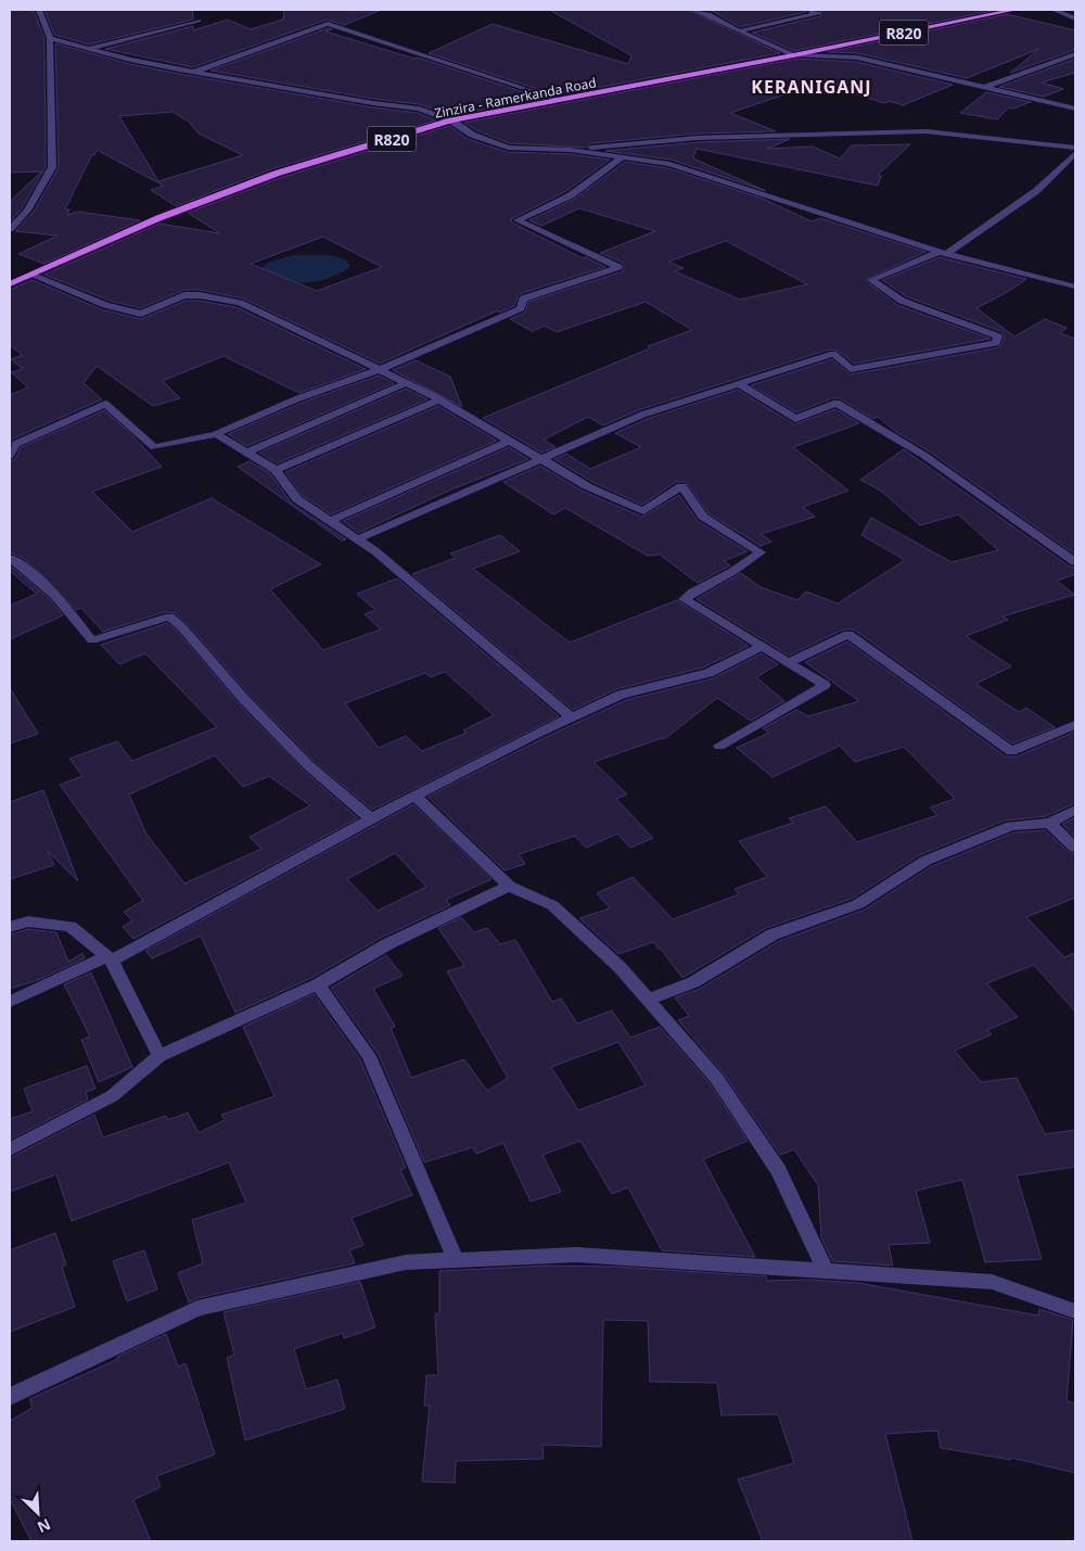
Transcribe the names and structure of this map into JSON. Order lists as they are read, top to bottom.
{
  "streets": {
    "main road": ["R820", "Zinzira - Ramerkanda Road"]
  },
  "districts": ["KERANIGANJ"],
  "north": "bottom right"
}
